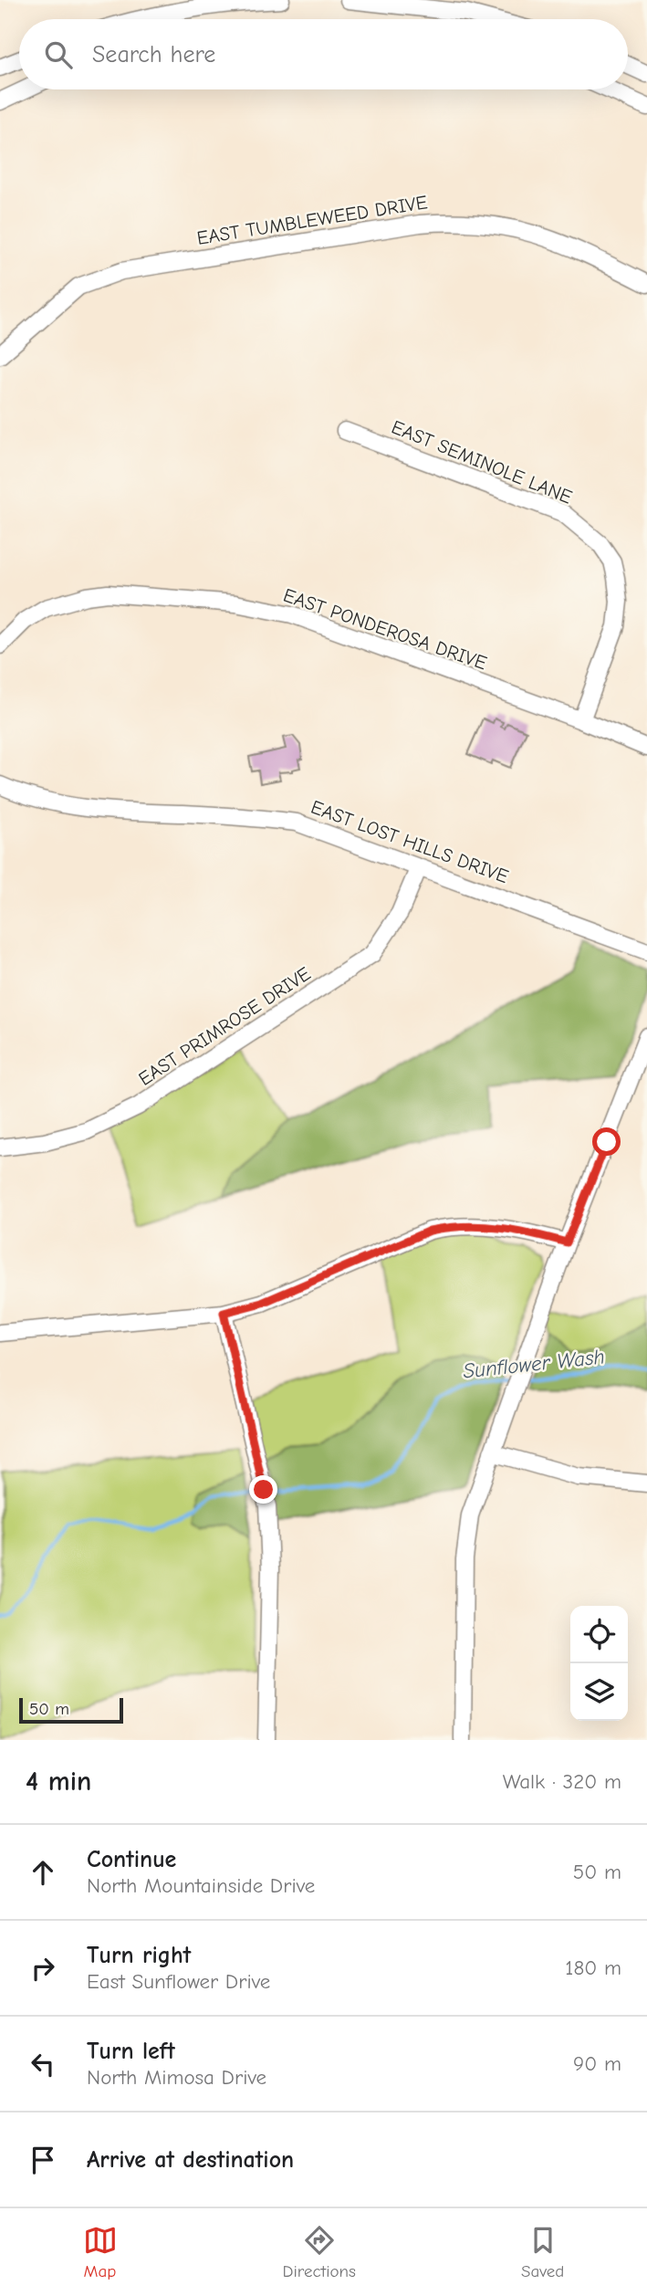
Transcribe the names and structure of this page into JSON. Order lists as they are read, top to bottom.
{
  "streets": {
    "street": [
      "EAST TUMBLEWEED DRIVE",
      "EAST SEMINOLE LANE",
      "EAST PONDEROSA DRIVE",
      "EAST LOST HILLS DRIVE",
      "EAST PRIMROSE DRIVE"
    ]
  },
  "crossings": [
    ["EAST SEMINOLE LANE", "EAST PONDEROSA DRIVE"],
    ["EAST LOST HILLS DRIVE", "EAST PRIMROSE DRIVE"]
  ],
  "water": ["Sunflower Wash"],
  "scale_bar": "50 m",
  "page": {
    "search": "Search here",
    "scale": "50 m",
    "heading": ["4 min", "Walk · 320 m"],
    "list": [
      ["Continue", "North Mountainside Drive", "50 m"],
      ["Turn right", "East Sunflower Drive", "180 m"],
      ["Turn left", "North Mimosa Drive", "90 m"],
      "Arrive at destination"
    ],
    "nav": ["Map", "Directions", "Saved"]
  }
}
